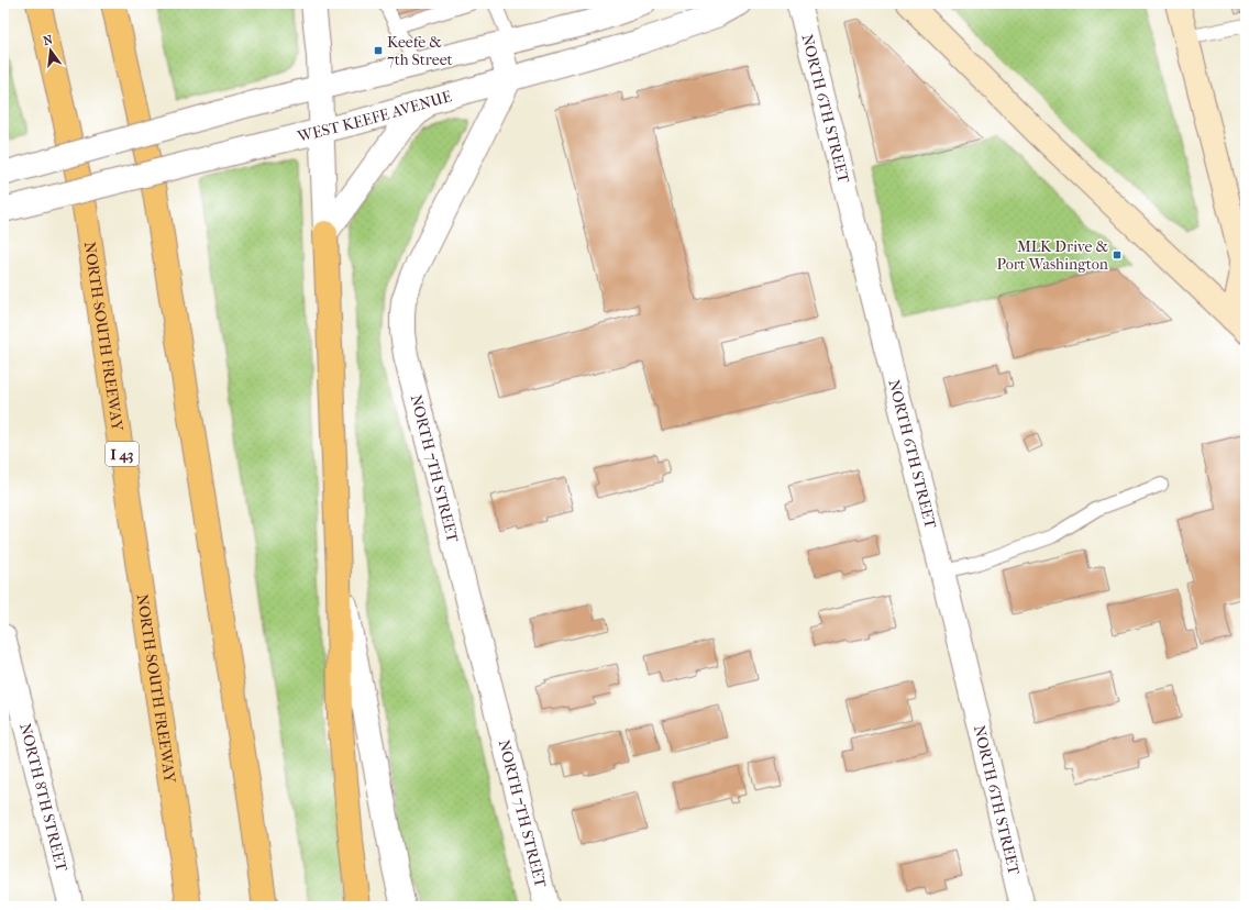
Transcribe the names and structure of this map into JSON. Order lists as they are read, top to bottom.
{
  "streets": {
    "highway": ["NORTH-SOUTH FREEWAY", "I 43"],
    "street": [
      "NORTH 6TH STREET",
      "WEST KEEFE AVENUE",
      "NORTH 7TH STREET",
      "NORTH 8TH STREET"
    ]
  },
  "crossings": [
    ["WEST KEEFE AVENUE", "NORTH 7TH STREET"]
  ],
  "places": {
    "transit": ["Keefe & 7th Street", "MLK Drive & Port Washington"]
  },
  "north": "top"
}
